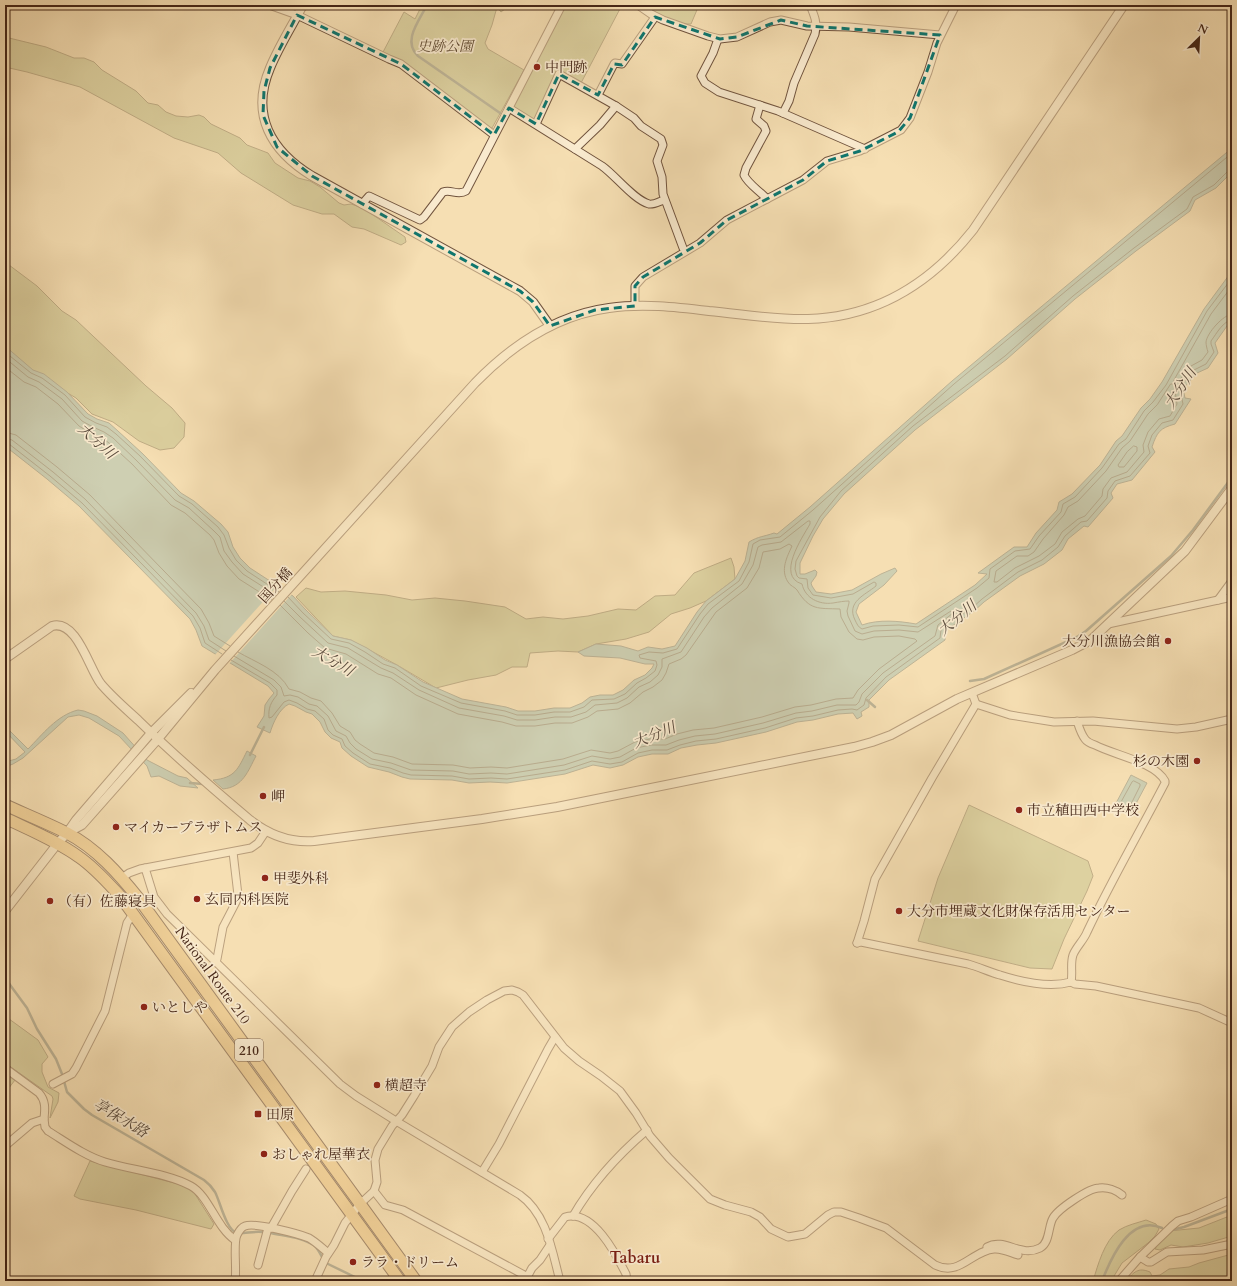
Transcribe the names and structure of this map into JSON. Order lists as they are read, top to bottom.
{
  "streets": {
    "highway": ["National Route 210", "210"],
    "street": ["国分橋"]
  },
  "districts": ["Tabaru"],
  "water": ["大分川", "享保水路"],
  "parks": ["史跡公園"],
  "places": {
    "other": [
      "中門跡",
      "大分川漁協会館",
      "杉の木園",
      "岬",
      "市立稙田西中学校",
      "マイカープラザトムス",
      "甲斐外科",
      "玄同内科医院",
      "（有）佐藤寝具",
      "大分市埋蔵文化財保存活用センター",
      "いとしや",
      "横超寺",
      "おしゃれ屋華衣",
      "ララ・ドリーム"
    ],
    "transit": ["田原"]
  },
  "north": "top right"
}
